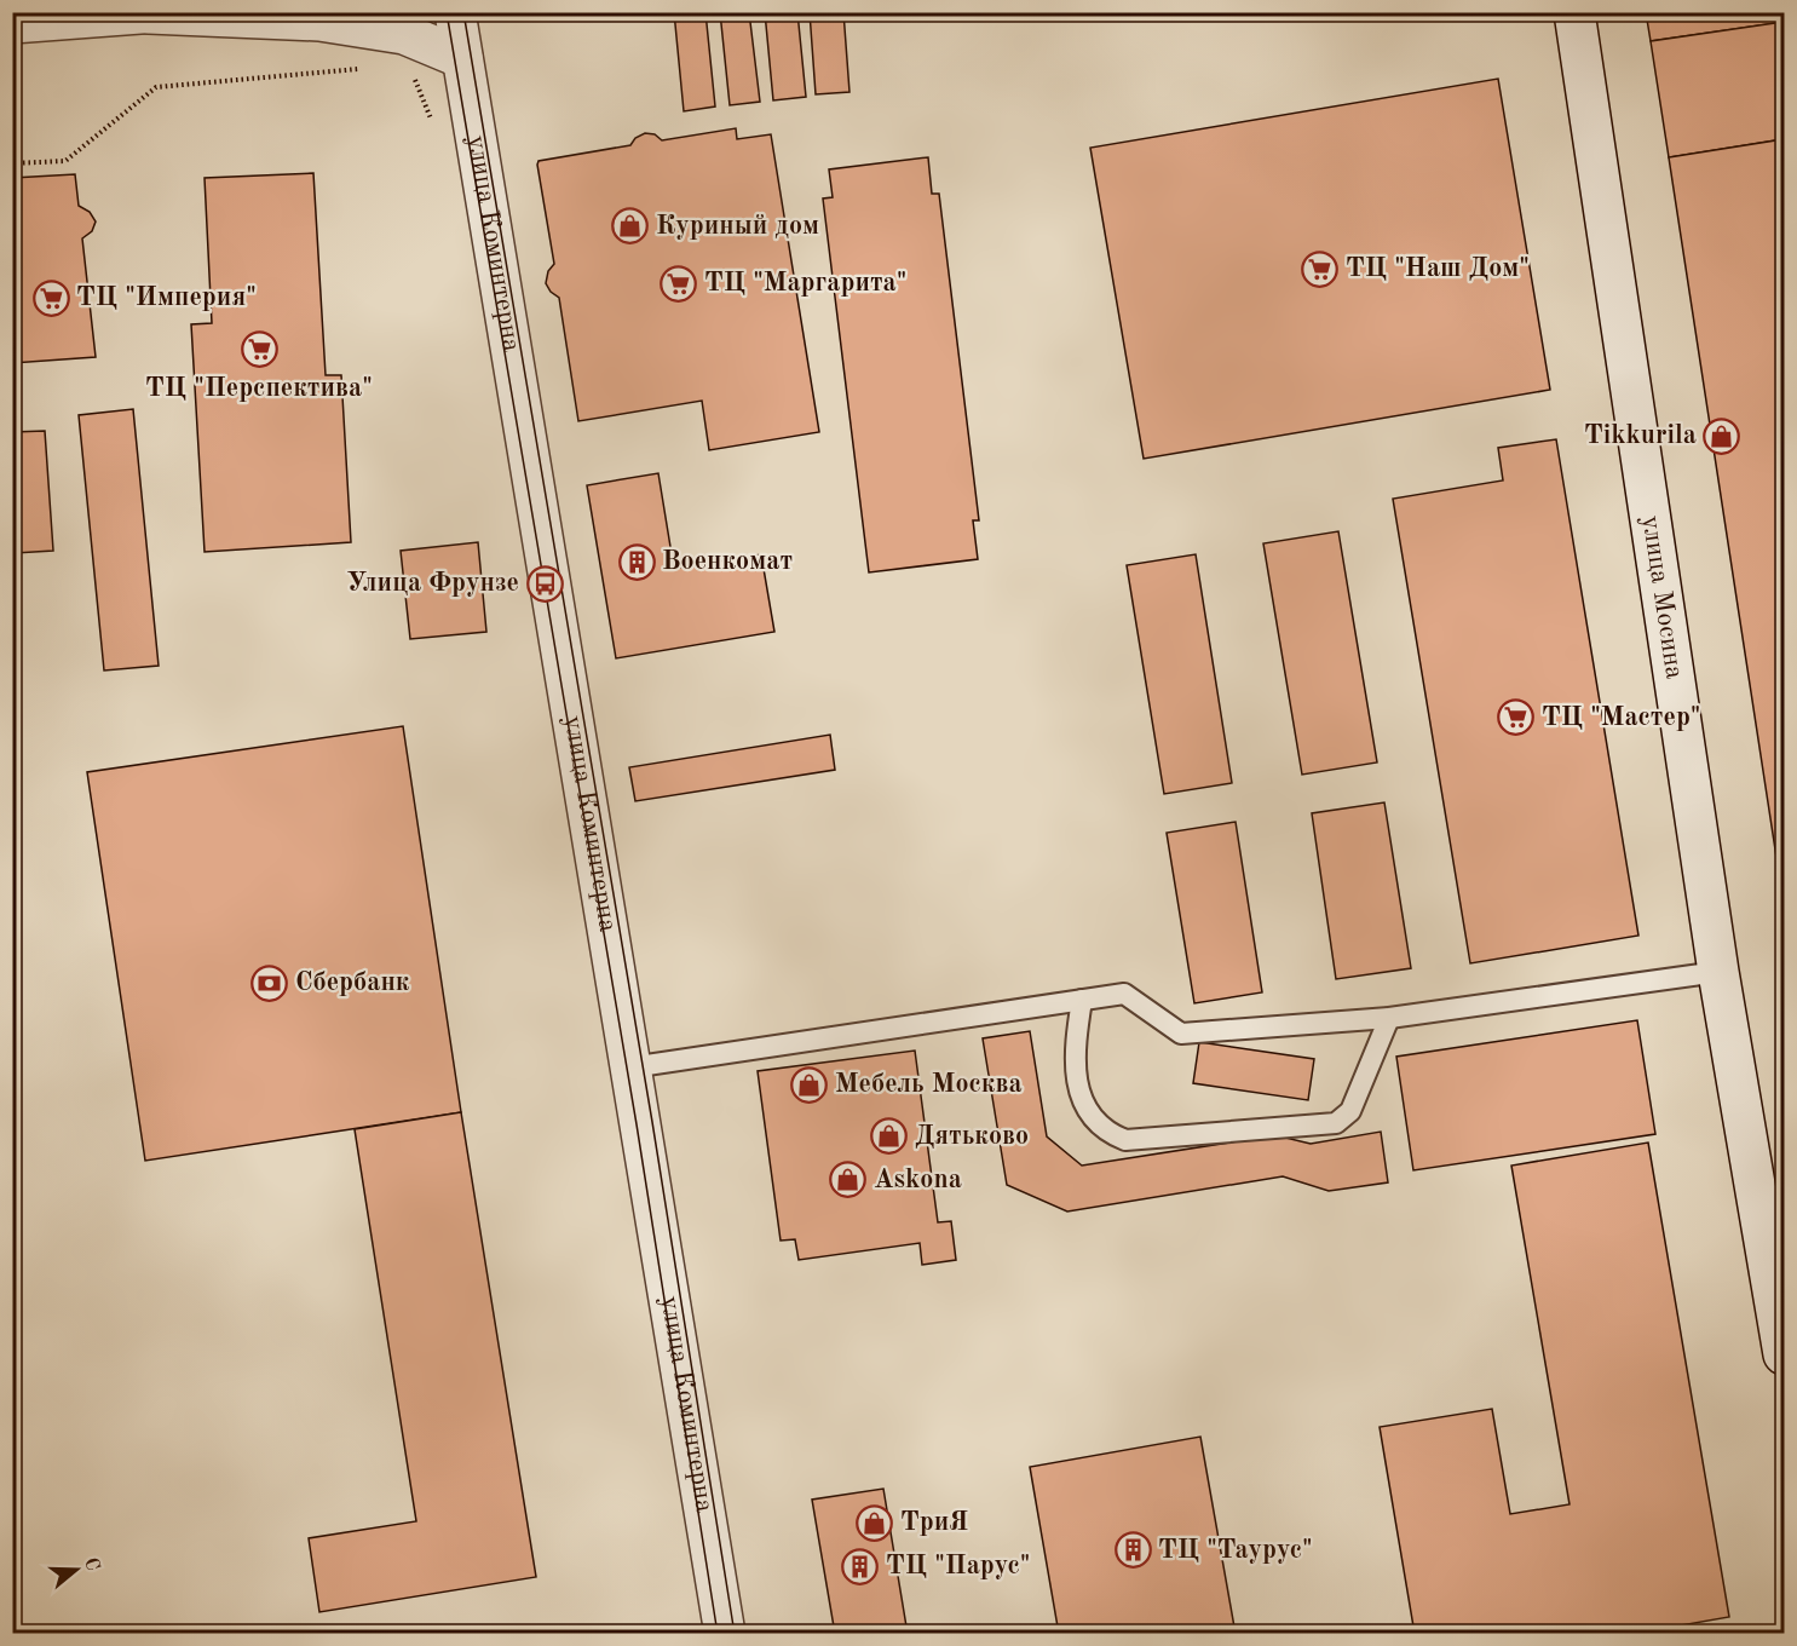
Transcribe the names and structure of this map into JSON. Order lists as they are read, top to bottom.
{
  "streets": {
    "street": ["улица Коминтерна", "улица Мосина"]
  },
  "places": {
    "shop": [
      "Куриный дом",
      "Tikkurila",
      "Мебель Москва",
      "Дятьково",
      "Askona",
      "ТриЯ"
    ],
    "supermarket": [
      "ТЦ \"Наш Дом\"",
      "ТЦ \"Маргарита\"",
      "ТЦ \"Империя\"",
      "ТЦ \"Перспектива\"",
      "ТЦ \"Мастер\""
    ],
    "building": ["Военкомат", "ТЦ \"Таурус\"", "ТЦ \"Парус\""],
    "bus stop": ["Улица Фрунзе"],
    "bank": ["Сбербанк"]
  },
  "north": "right"
}
